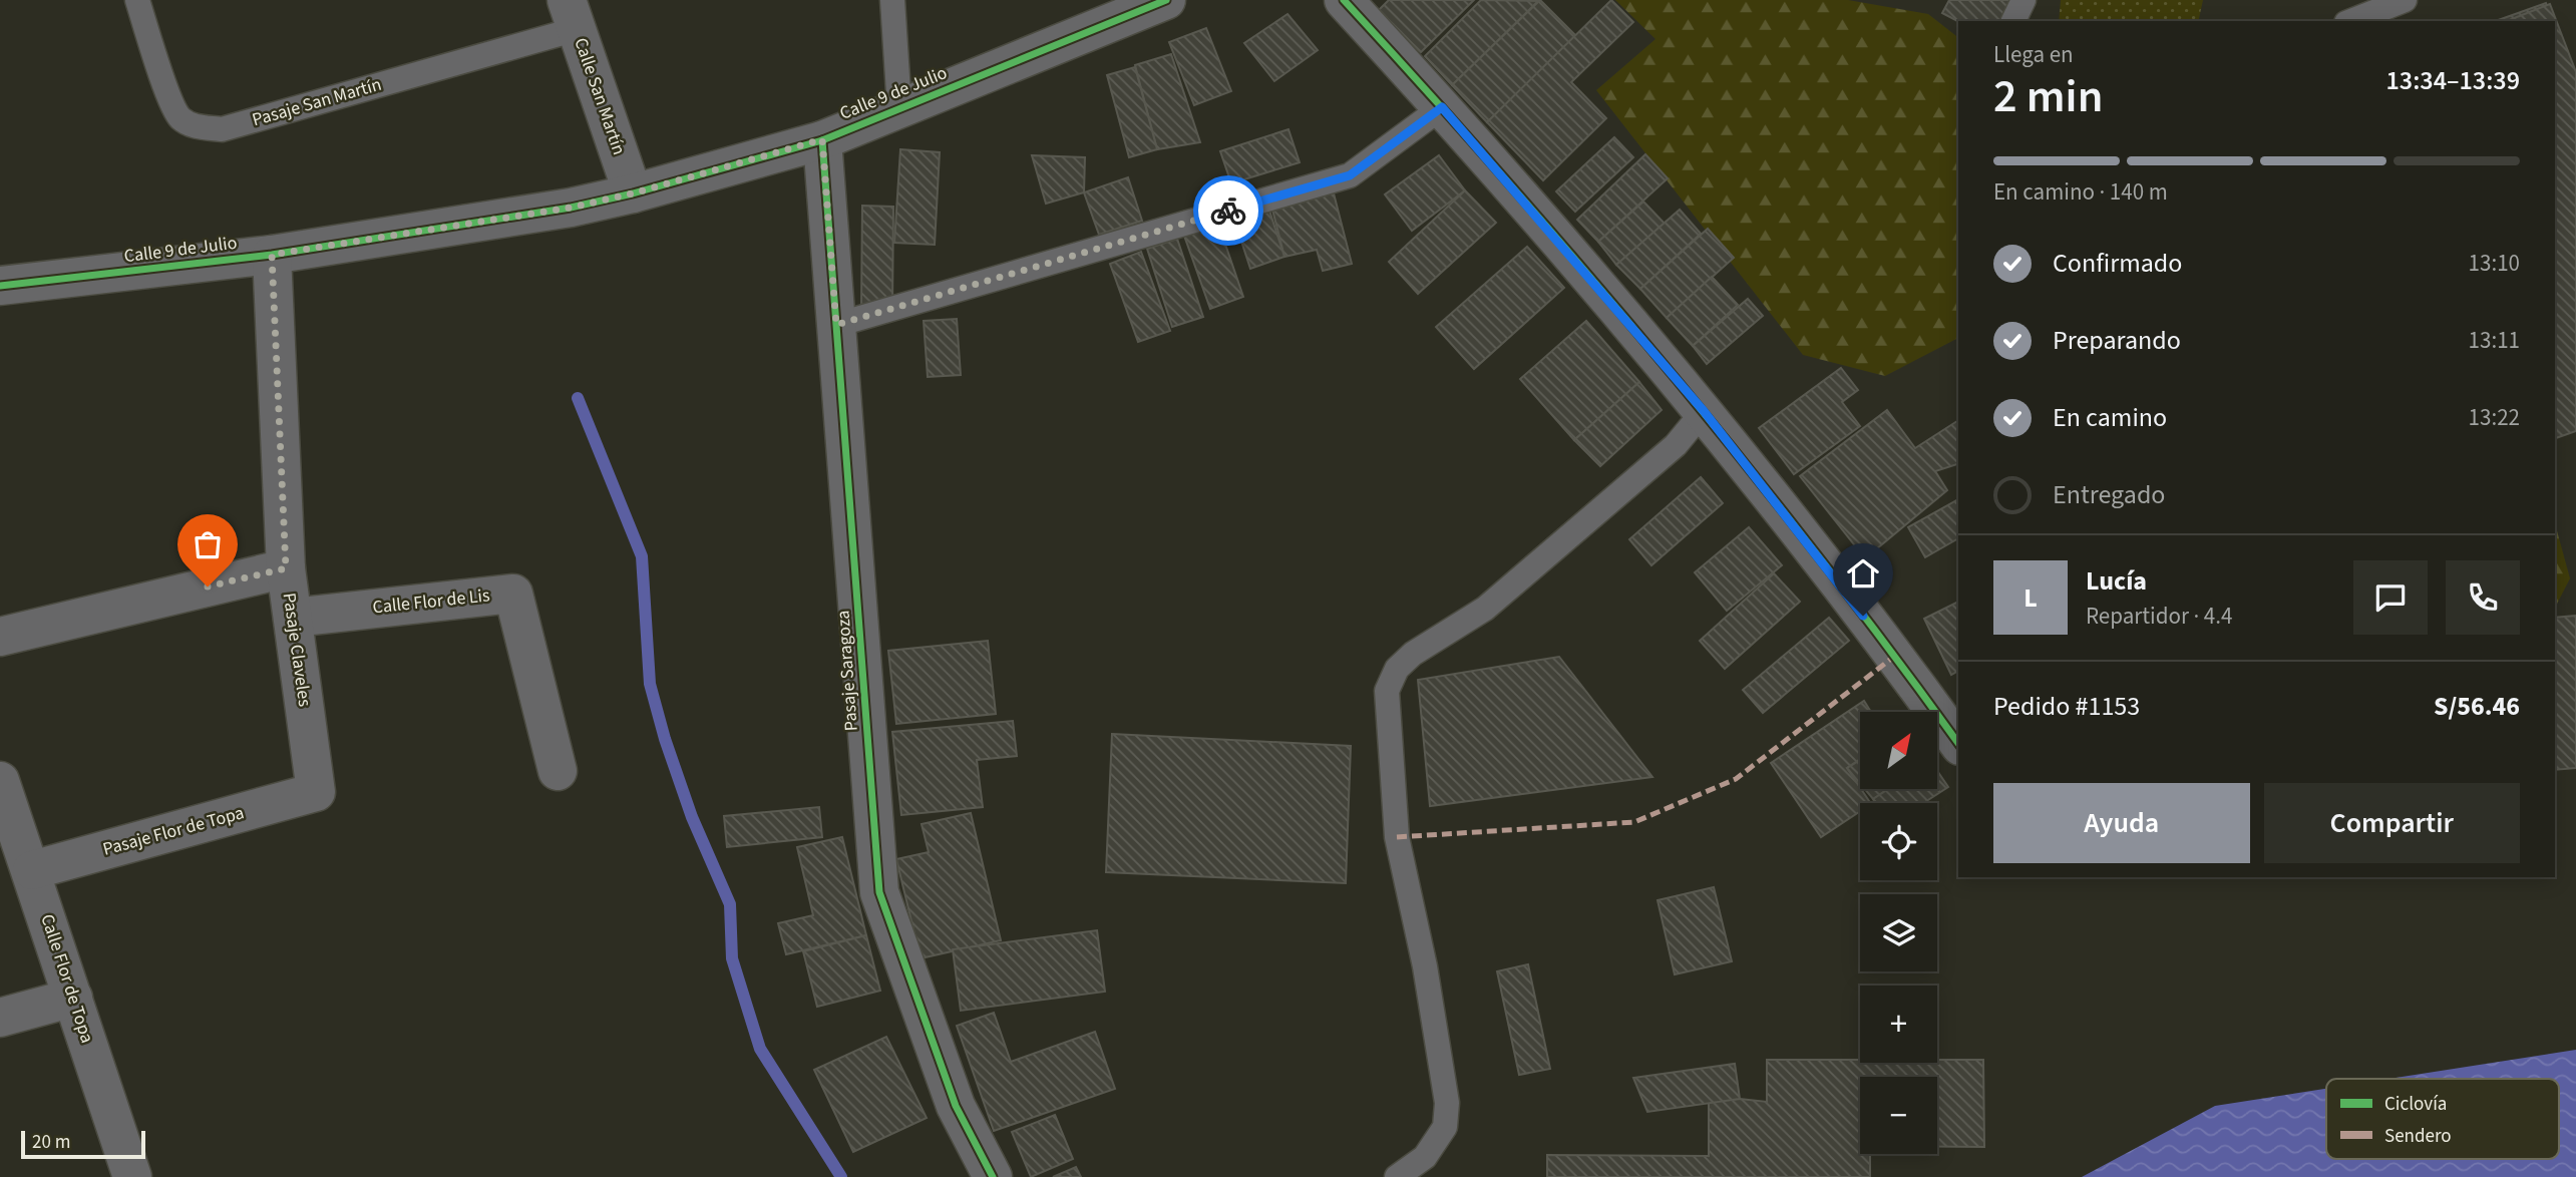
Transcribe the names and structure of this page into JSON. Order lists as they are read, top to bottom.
{
  "streets": {
    "street": [
      "Calle 9 de Julio",
      "Calle San Martín",
      "Calle Flor de Lis",
      "Pasaje Claveles",
      "Pasaje Saragoza",
      "Pasaje Flor de Topa",
      "Calle Flor de Topa"
    ],
    "lane": ["Pasaje San Martín"]
  },
  "crossings": [
    ["Calle 9 de Julio", "Calle San Martín"],
    ["Calle 9 de Julio", "Pasaje Claveles"],
    ["Calle 9 de Julio", "Pasaje Saragoza"],
    ["Calle San Martín", "Pasaje San Martín"],
    ["Calle Flor de Lis", "Pasaje Claveles"],
    ["Pasaje Claveles", "Pasaje Flor de Topa"],
    ["Pasaje Flor de Topa", "Calle Flor de Topa"]
  ],
  "legend": ["Ciclovía", "Sendero"],
  "scale_bar": "20 m",
  "north": "top right",
  "page": {
    "heading": ["2 min", "Llega en", "13:34–13:39"],
    "panel": [
      "Lucía",
      "Repartidor · 4.4",
      "Pedido #1153",
      "S/56.46"
    ],
    "bar": "En camino · 140 m",
    "list": [
      ["Confirmado", "13:10"],
      ["Preparando", "13:11"],
      ["En camino", "13:22"],
      "Entregado"
    ],
    "round": "L",
    "map_buttons": ["+", "−"],
    "buttons": ["Ayuda", "Compartir"],
    "scale": "20 m"
  }
}
